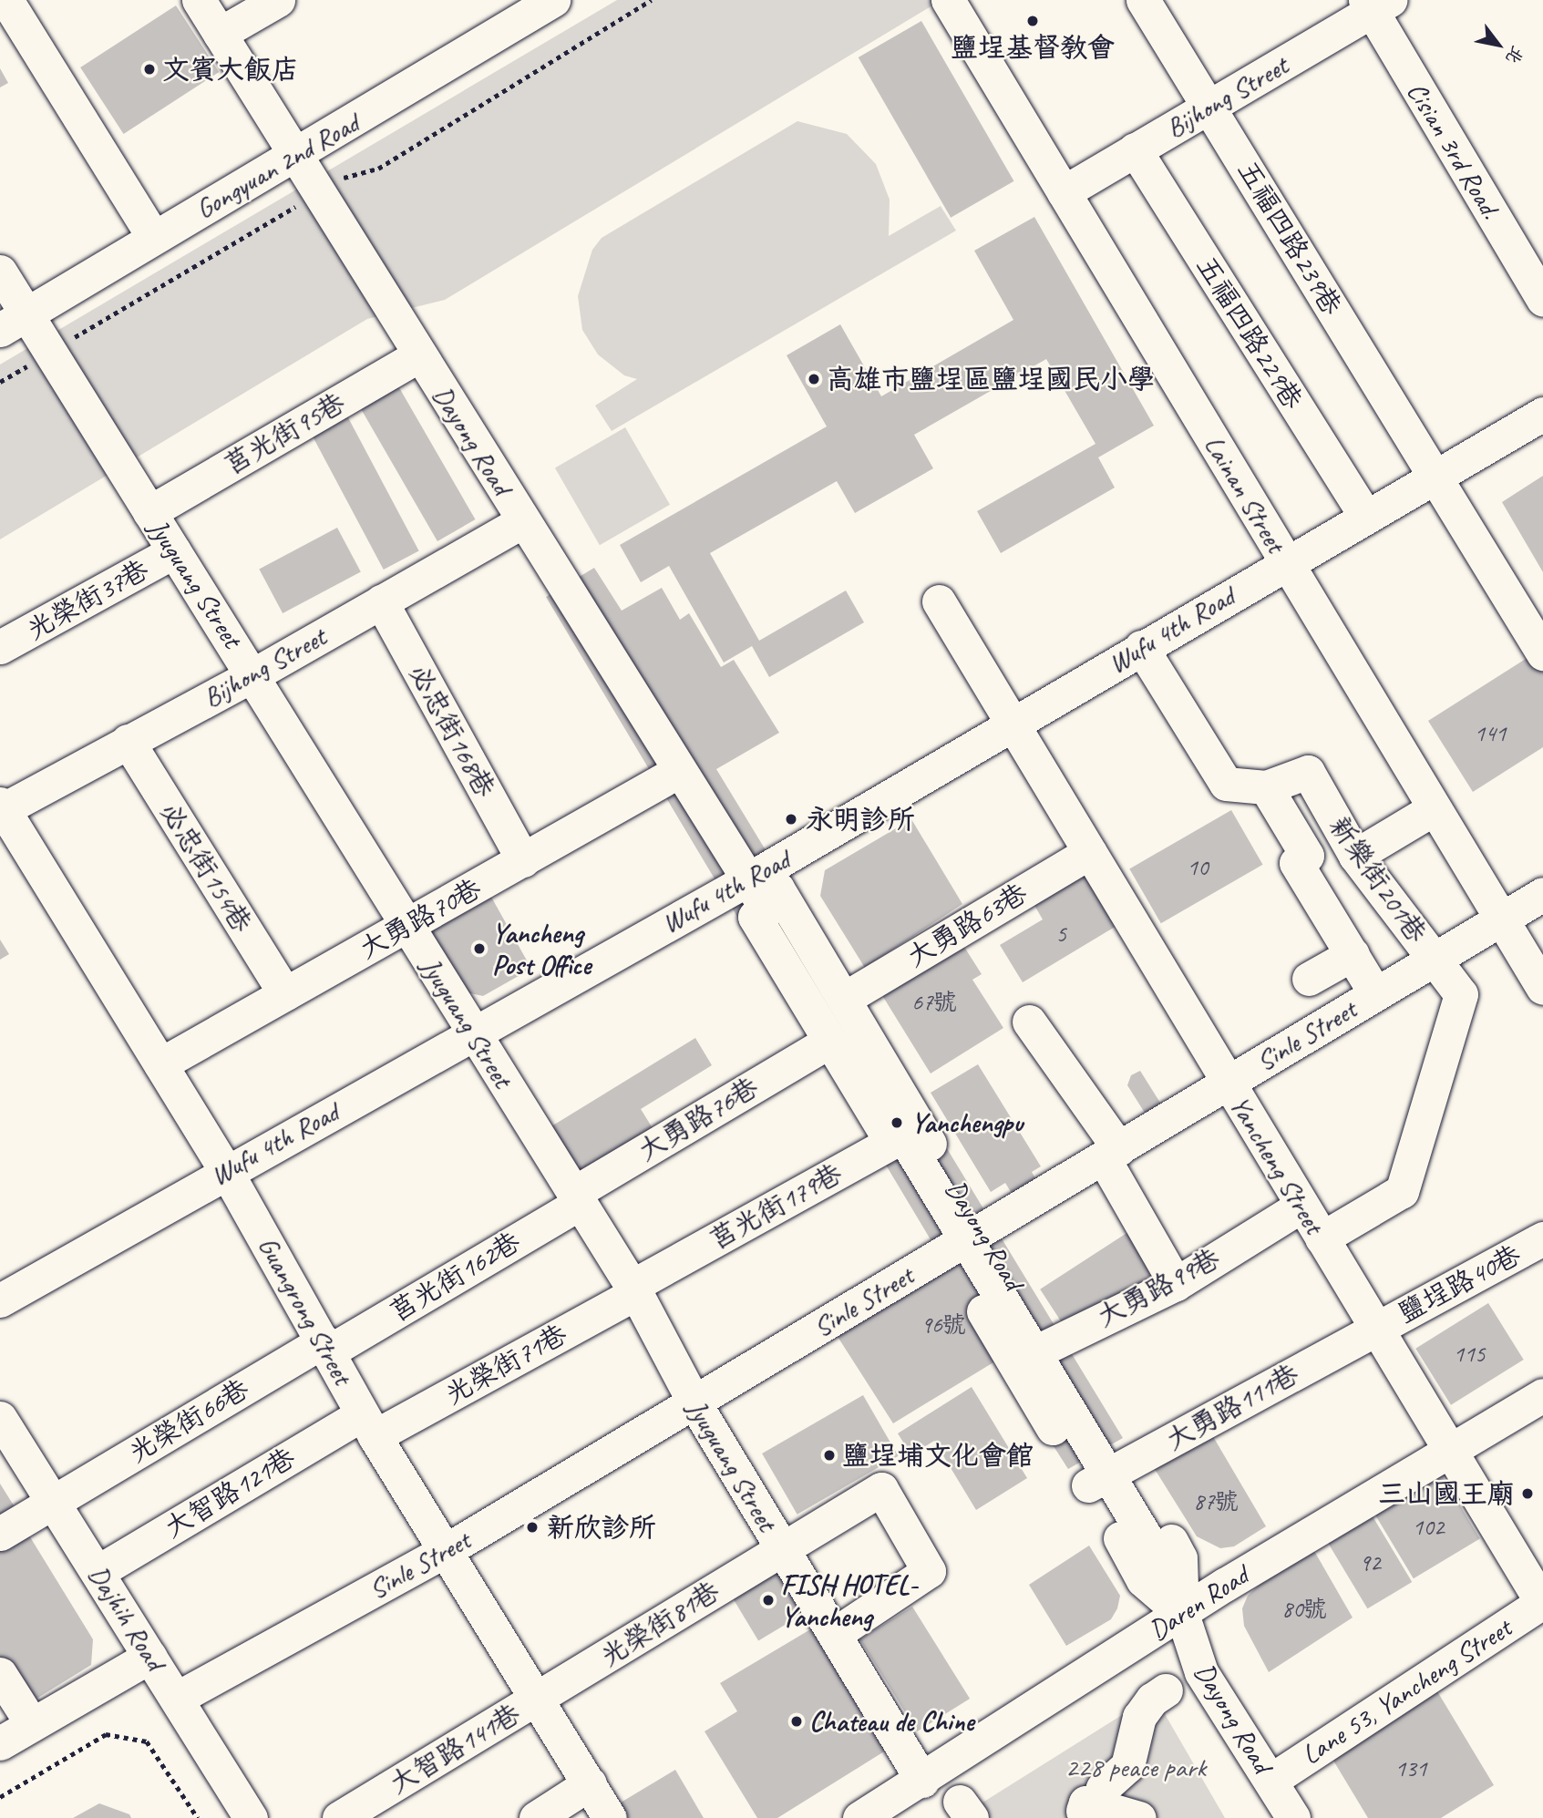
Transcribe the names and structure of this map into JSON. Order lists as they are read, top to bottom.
{
  "streets": {
    "street": [
      "Bijhong Street",
      "Cisian 3rd Road.",
      "Gongyuan 2nd Road",
      "五福四路239巷",
      "五福四路229巷",
      "莒光街95巷",
      "Dayong Road",
      "Lainan Street",
      "Jyuguang Street",
      "光榮街37巷",
      "Wufu 4th Road",
      "必忠街168巷",
      "必忠街154巷",
      "新樂街201巷",
      "大勇路70巷",
      "大勇路63巷",
      "Sinle Street",
      "大勇路76巷",
      "Yancheng Street",
      "莒光街179巷",
      "莒光街162巷",
      "鹽埕路40巷",
      "大勇路99巷",
      "Guangrong Street",
      "光榮街71巷",
      "大勇路111巷",
      "光榮街66巷",
      "大智路121巷",
      "Daren Road",
      "Dajhih Road",
      "光榮街81巷",
      "Lane 53, Yancheng Street",
      "大智路141巷"
    ]
  },
  "crossings": [
    ["Bijhong Street", "Cisian 3rd Road."],
    ["Bijhong Street", "五福四路239巷"],
    ["Bijhong Street", "五福四路229巷"],
    ["Bijhong Street", "Dayong Road"],
    ["Bijhong Street", "Lainan Street"],
    ["Bijhong Street", "Jyuguang Street"],
    ["Bijhong Street", "必忠街168巷"],
    ["Bijhong Street", "必忠街154巷"],
    ["Bijhong Street", "Guangrong Street"],
    ["Gongyuan 2nd Road", "Dayong Road"],
    ["Gongyuan 2nd Road", "Jyuguang Street"],
    ["五福四路239巷", "Wufu 4th Road"],
    ["五福四路229巷", "Wufu 4th Road"],
    ["莒光街95巷", "Dayong Road"],
    ["莒光街95巷", "Jyuguang Street"],
    ["Dayong Road", "Wufu 4th Road"],
    ["Dayong Road", "大勇路70巷"],
    ["Dayong Road", "大勇路63巷"],
    ["Dayong Road", "Sinle Street"],
    ["Dayong Road", "大勇路76巷"],
    ["Dayong Road", "莒光街179巷"],
    ["Dayong Road", "大勇路99巷"],
    ["Dayong Road", "大勇路111巷"],
    ["Dayong Road", "Daren Road"],
    ["Dayong Road", "Lane 53, Yancheng Street"],
    ["Lainan Street", "Wufu 4th Road"],
    ["Lainan Street", "Sinle Street"],
    ["Jyuguang Street", "光榮街37巷"],
    ["Jyuguang Street", "Wufu 4th Road"],
    ["Jyuguang Street", "大勇路70巷"],
    ["Jyuguang Street", "Sinle Street"],
    ["Jyuguang Street", "大勇路76巷"],
    ["Jyuguang Street", "莒光街179巷"],
    ["Jyuguang Street", "莒光街162巷"],
    ["Jyuguang Street", "光榮街71巷"],
    ["Jyuguang Street", "Daren Road"],
    ["Jyuguang Street", "光榮街81巷"],
    ["Wufu 4th Road", "Yancheng Street"],
    ["Wufu 4th Road", "Guangrong Street"],
    ["必忠街168巷", "大勇路70巷"],
    ["必忠街154巷", "大勇路70巷"],
    ["新樂街201巷", "Sinle Street"],
    ["新樂街201巷", "Yancheng Street"],
    ["大勇路70巷", "Guangrong Street"],
    ["大勇路63巷", "Yancheng Street"],
    ["Sinle Street", "Yancheng Street"],
    ["Sinle Street", "Guangrong Street"],
    ["Sinle Street", "Dajhih Road"],
    ["大勇路76巷", "莒光街162巷"],
    ["Yancheng Street", "鹽埕路40巷"],
    ["Yancheng Street", "大勇路99巷"],
    ["Yancheng Street", "大勇路111巷"],
    ["Yancheng Street", "Daren Road"],
    ["Yancheng Street", "Lane 53, Yancheng Street"],
    ["莒光街179巷", "光榮街71巷"],
    ["莒光街162巷", "Guangrong Street"],
    ["莒光街162巷", "光榮街66巷"],
    ["鹽埕路40巷", "大勇路111巷"],
    ["Guangrong Street", "光榮街71巷"],
    ["Guangrong Street", "光榮街66巷"],
    ["Guangrong Street", "大智路121巷"],
    ["Guangrong Street", "光榮街81巷"],
    ["Guangrong Street", "大智路141巷"],
    ["光榮街71巷", "大智路121巷"],
    ["光榮街66巷", "Dajhih Road"],
    ["大智路121巷", "Dajhih Road"],
    ["光榮街81巷", "大智路141巷"]
  ],
  "parks": ["228 peace park"],
  "places": [
    "鹽埕基督教會",
    "文賓大飯店",
    "高雄市鹽埕區鹽埕國民小學",
    "永明診所",
    "Yancheng Post Office",
    "Yanchengpu",
    "鹽埕埔文化會館",
    "三山國王廟",
    "新欣診所",
    "FISH HOTEL- Yancheng",
    "Chateau de Chine"
  ],
  "house_numbers": [
    "141",
    "10",
    "5",
    "67號",
    "96號",
    "115",
    "87號",
    "102",
    "92",
    "80號",
    "131"
  ],
  "north": "bottom right"
}
